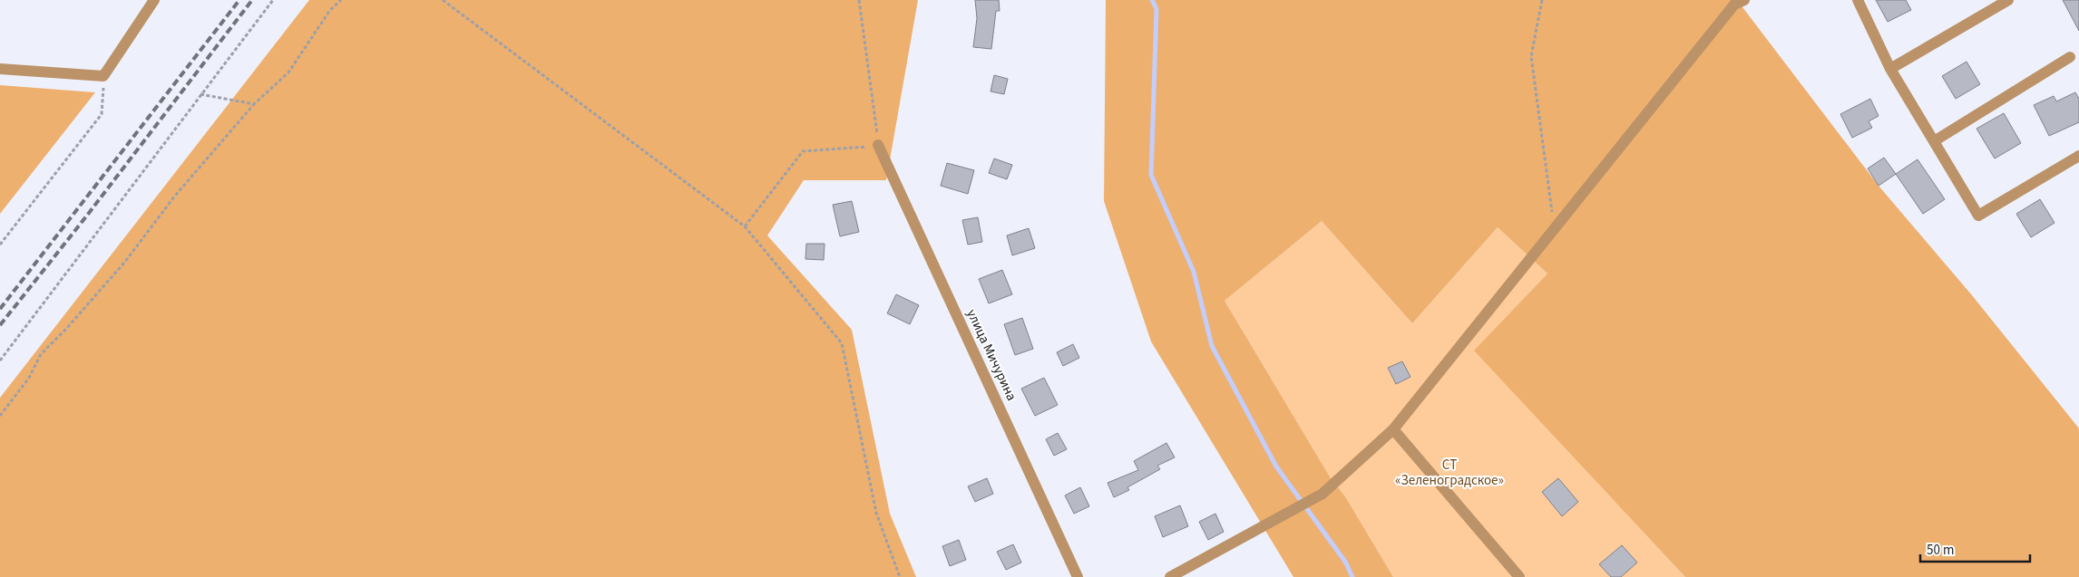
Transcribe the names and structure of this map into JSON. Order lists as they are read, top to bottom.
{
  "streets": {
    "street": ["улица Мичурина"]
  },
  "parks": ["СТ «Зеленоградское»"],
  "scale_bar": "50 m"
}
